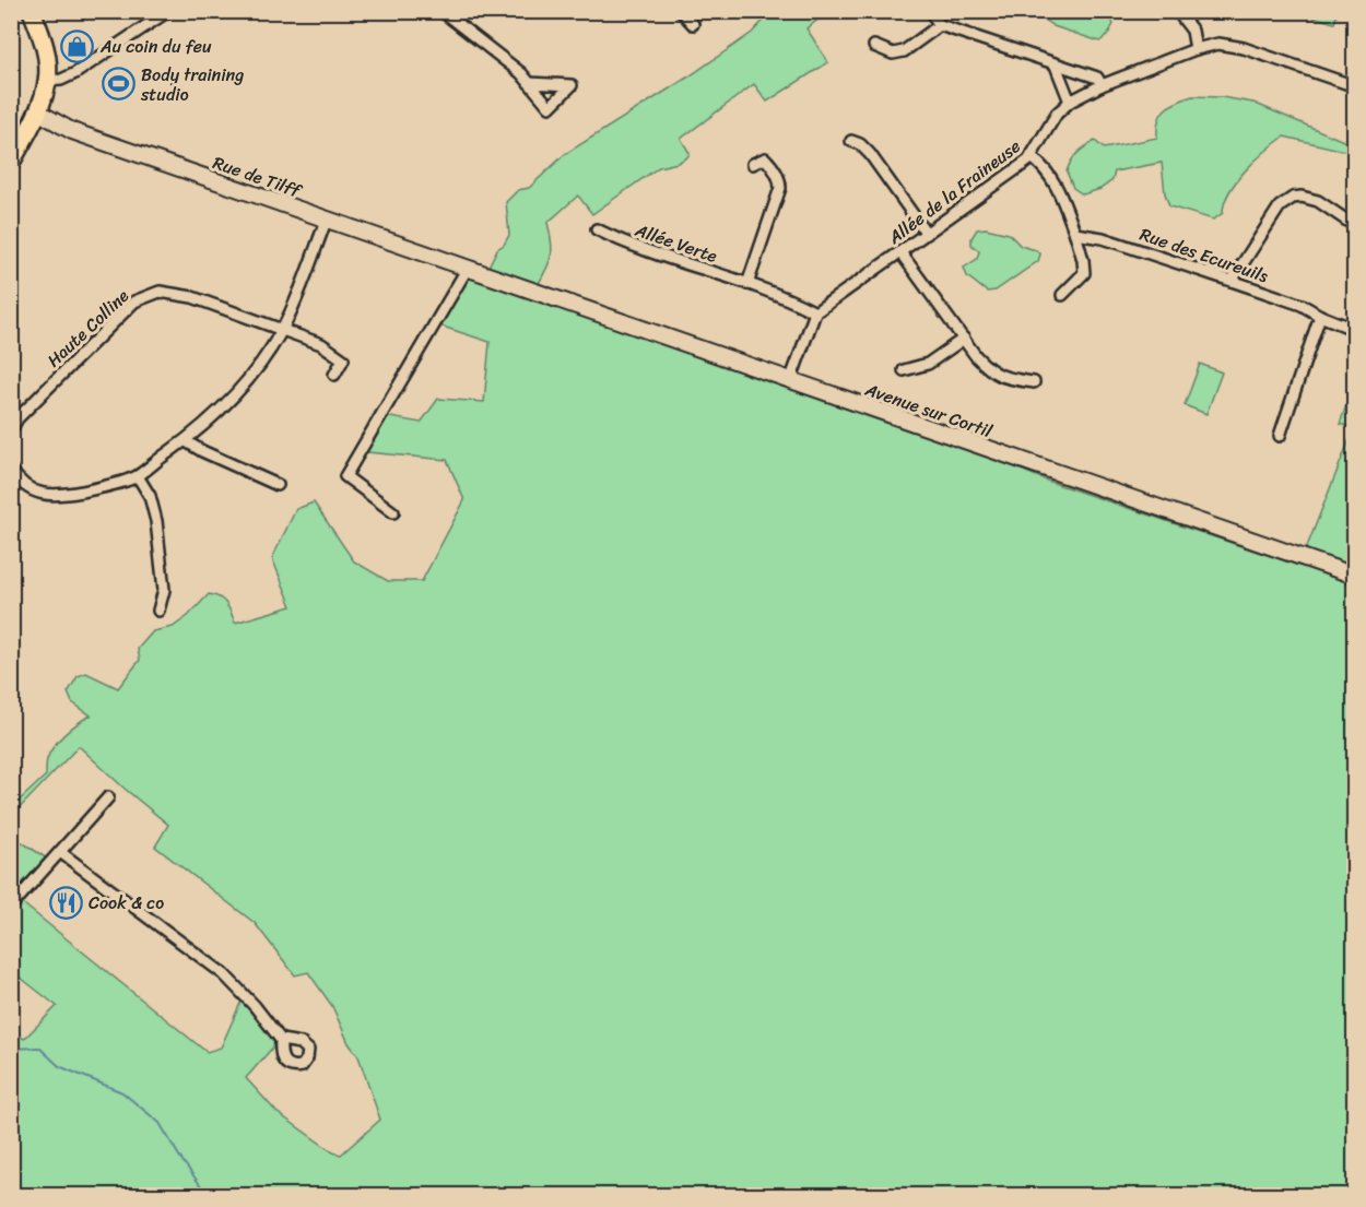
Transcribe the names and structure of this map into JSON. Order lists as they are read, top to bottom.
{
  "streets": {
    "main road": ["Rue de Tilff", "Avenue sur Cortil"],
    "street": [
      "Allée de la Fraineuse",
      "Allée Verte",
      "Rue des Ecureuils",
      "Haute Colline"
    ]
  },
  "crossings": [
    ["Rue de Tilff", "Avenue sur Cortil"],
    ["Allée de la Fraineuse", "Allée Verte"]
  ],
  "places": {
    "shop": ["Au coin du feu"],
    "sports": ["Body training studio"],
    "restaurant": ["Cook & co"]
  }
}
